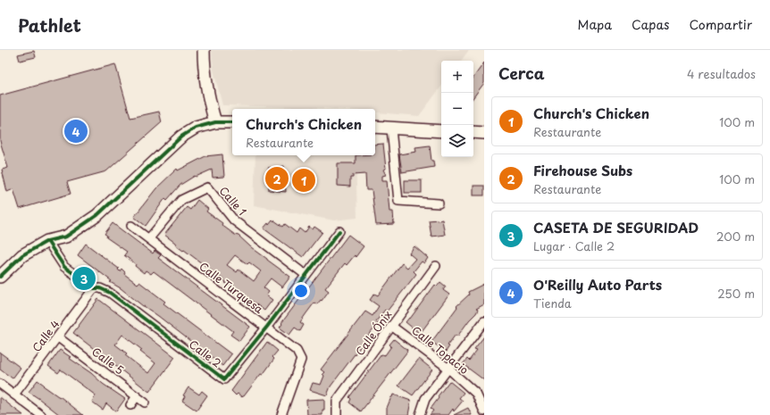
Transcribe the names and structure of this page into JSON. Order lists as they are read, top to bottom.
{
  "streets": {
    "street": [
      "Calle 1",
      "Calle Turquesa",
      "Calle Ónix",
      "Calle 4",
      "Calle Topacio",
      "Calle 2",
      "Calle 5"
    ]
  },
  "crossings": [
    ["Calle 1", "Calle Turquesa"],
    ["Calle 1", "Calle 2"],
    ["Calle Turquesa", "Calle 2"],
    ["Calle Ónix", "Calle Topacio"],
    ["Calle 4", "Calle 2"],
    ["Calle 4", "Calle 5"]
  ],
  "page": {
    "header": "Pathlet",
    "nav": ["Mapa", "Capas", "Compartir"],
    "heading": ["Cerca", "4 resultados"],
    "map_buttons": ["+", "−"],
    "list": [
      {
        "mark": "1",
        "name": "Church's Chicken",
        "note": "Restaurante",
        "value": "100 m"
      },
      {
        "mark": "2",
        "name": "Firehouse Subs",
        "note": "Restaurante",
        "value": "100 m"
      },
      {
        "mark": "3",
        "name": "CASETA DE SEGURIDAD",
        "note": "Lugar · Calle 2",
        "value": "200 m"
      },
      {
        "mark": "4",
        "name": "O'Reilly Auto Parts",
        "note": "Tienda",
        "value": "250 m"
      }
    ],
    "popup": ["Church's Chicken", "Restaurante"],
    "pins": [
      "4",
      "2",
      "1",
      "3"
    ]
  }
}
